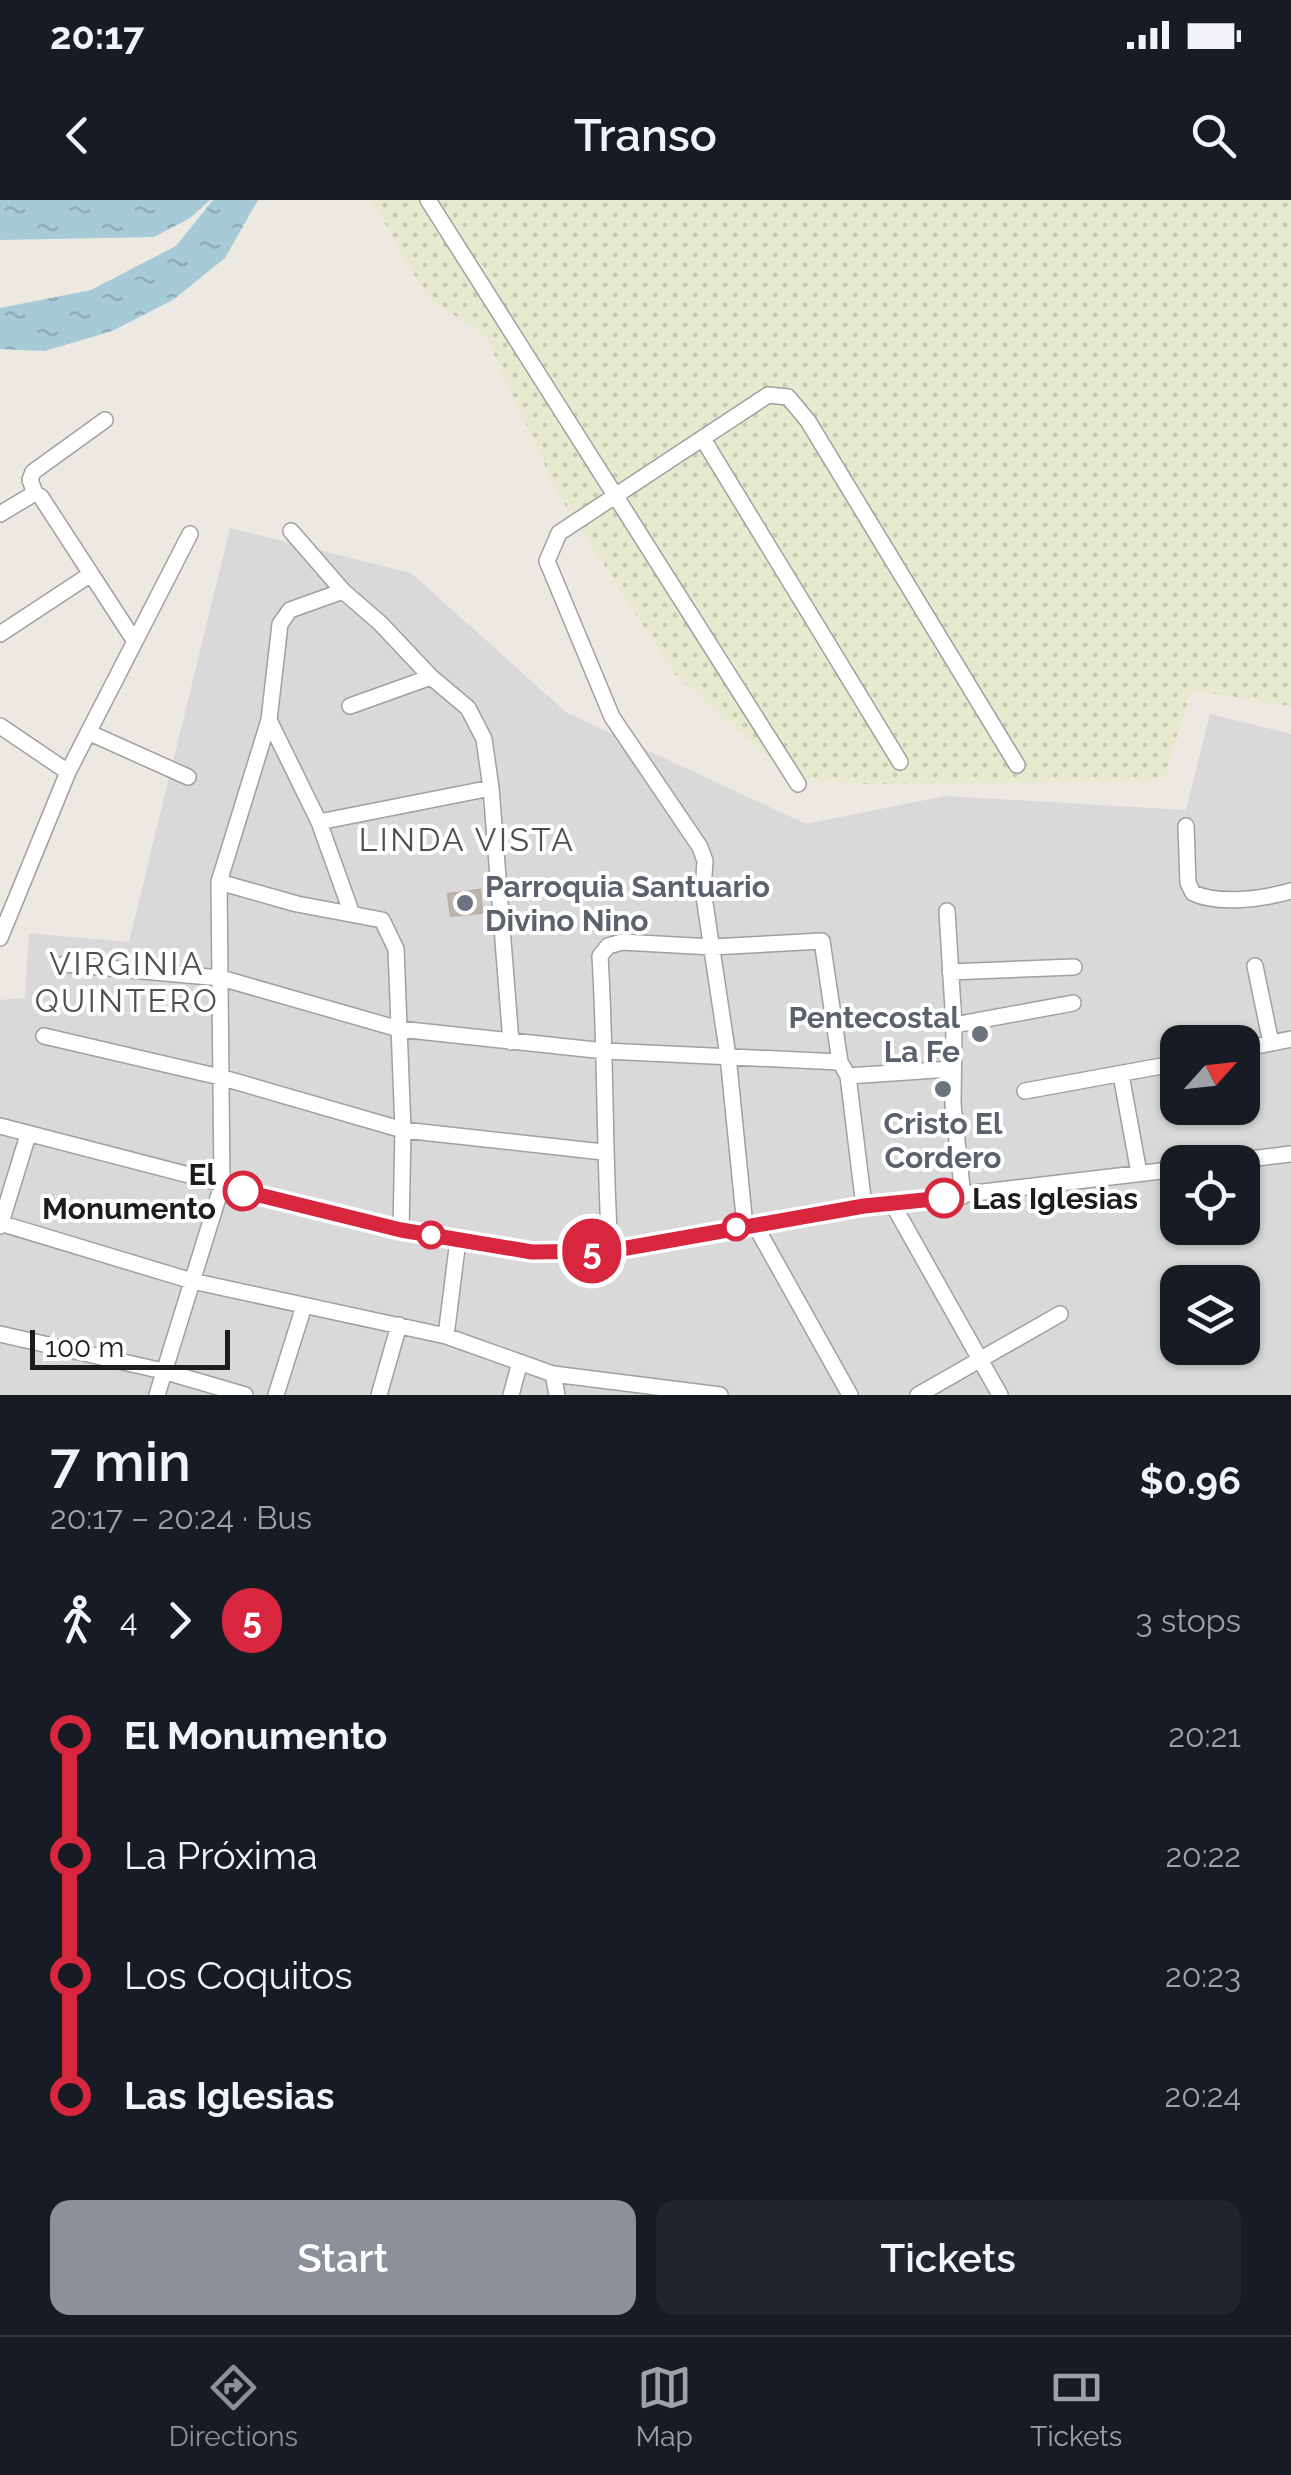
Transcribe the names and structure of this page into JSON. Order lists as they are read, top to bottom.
{
  "districts": ["LINDA VISTA", "VIRGINIA QUINTERO"],
  "places": [
    "Parroquia Santuario Divino Nino",
    "Pentecostal La Fe",
    "Cristo El Cordero",
    "El Monumento",
    "Las Iglesias"
  ],
  "lines": ["bus line 5"],
  "scale_bar": "100 m",
  "north": "top right",
  "page": {
    "status": "20:17",
    "header": "Transo",
    "on_map": "5",
    "scale": "100 m",
    "heading": ["7 min", "20:17 – 20:24 · Bus", "$0.96"],
    "legs": ["4", "5", "3 stops"],
    "list": [
      {
        "name": "El Monumento",
        "value": "20:21"
      },
      {
        "name": "La Próxima",
        "value": "20:22"
      },
      {
        "name": "Los Coquitos",
        "value": "20:23"
      },
      {
        "name": "Las Iglesias",
        "value": "20:24"
      }
    ],
    "buttons": ["Start", "Tickets"],
    "tabs": ["Directions", "Map", "Tickets"]
  }
}
